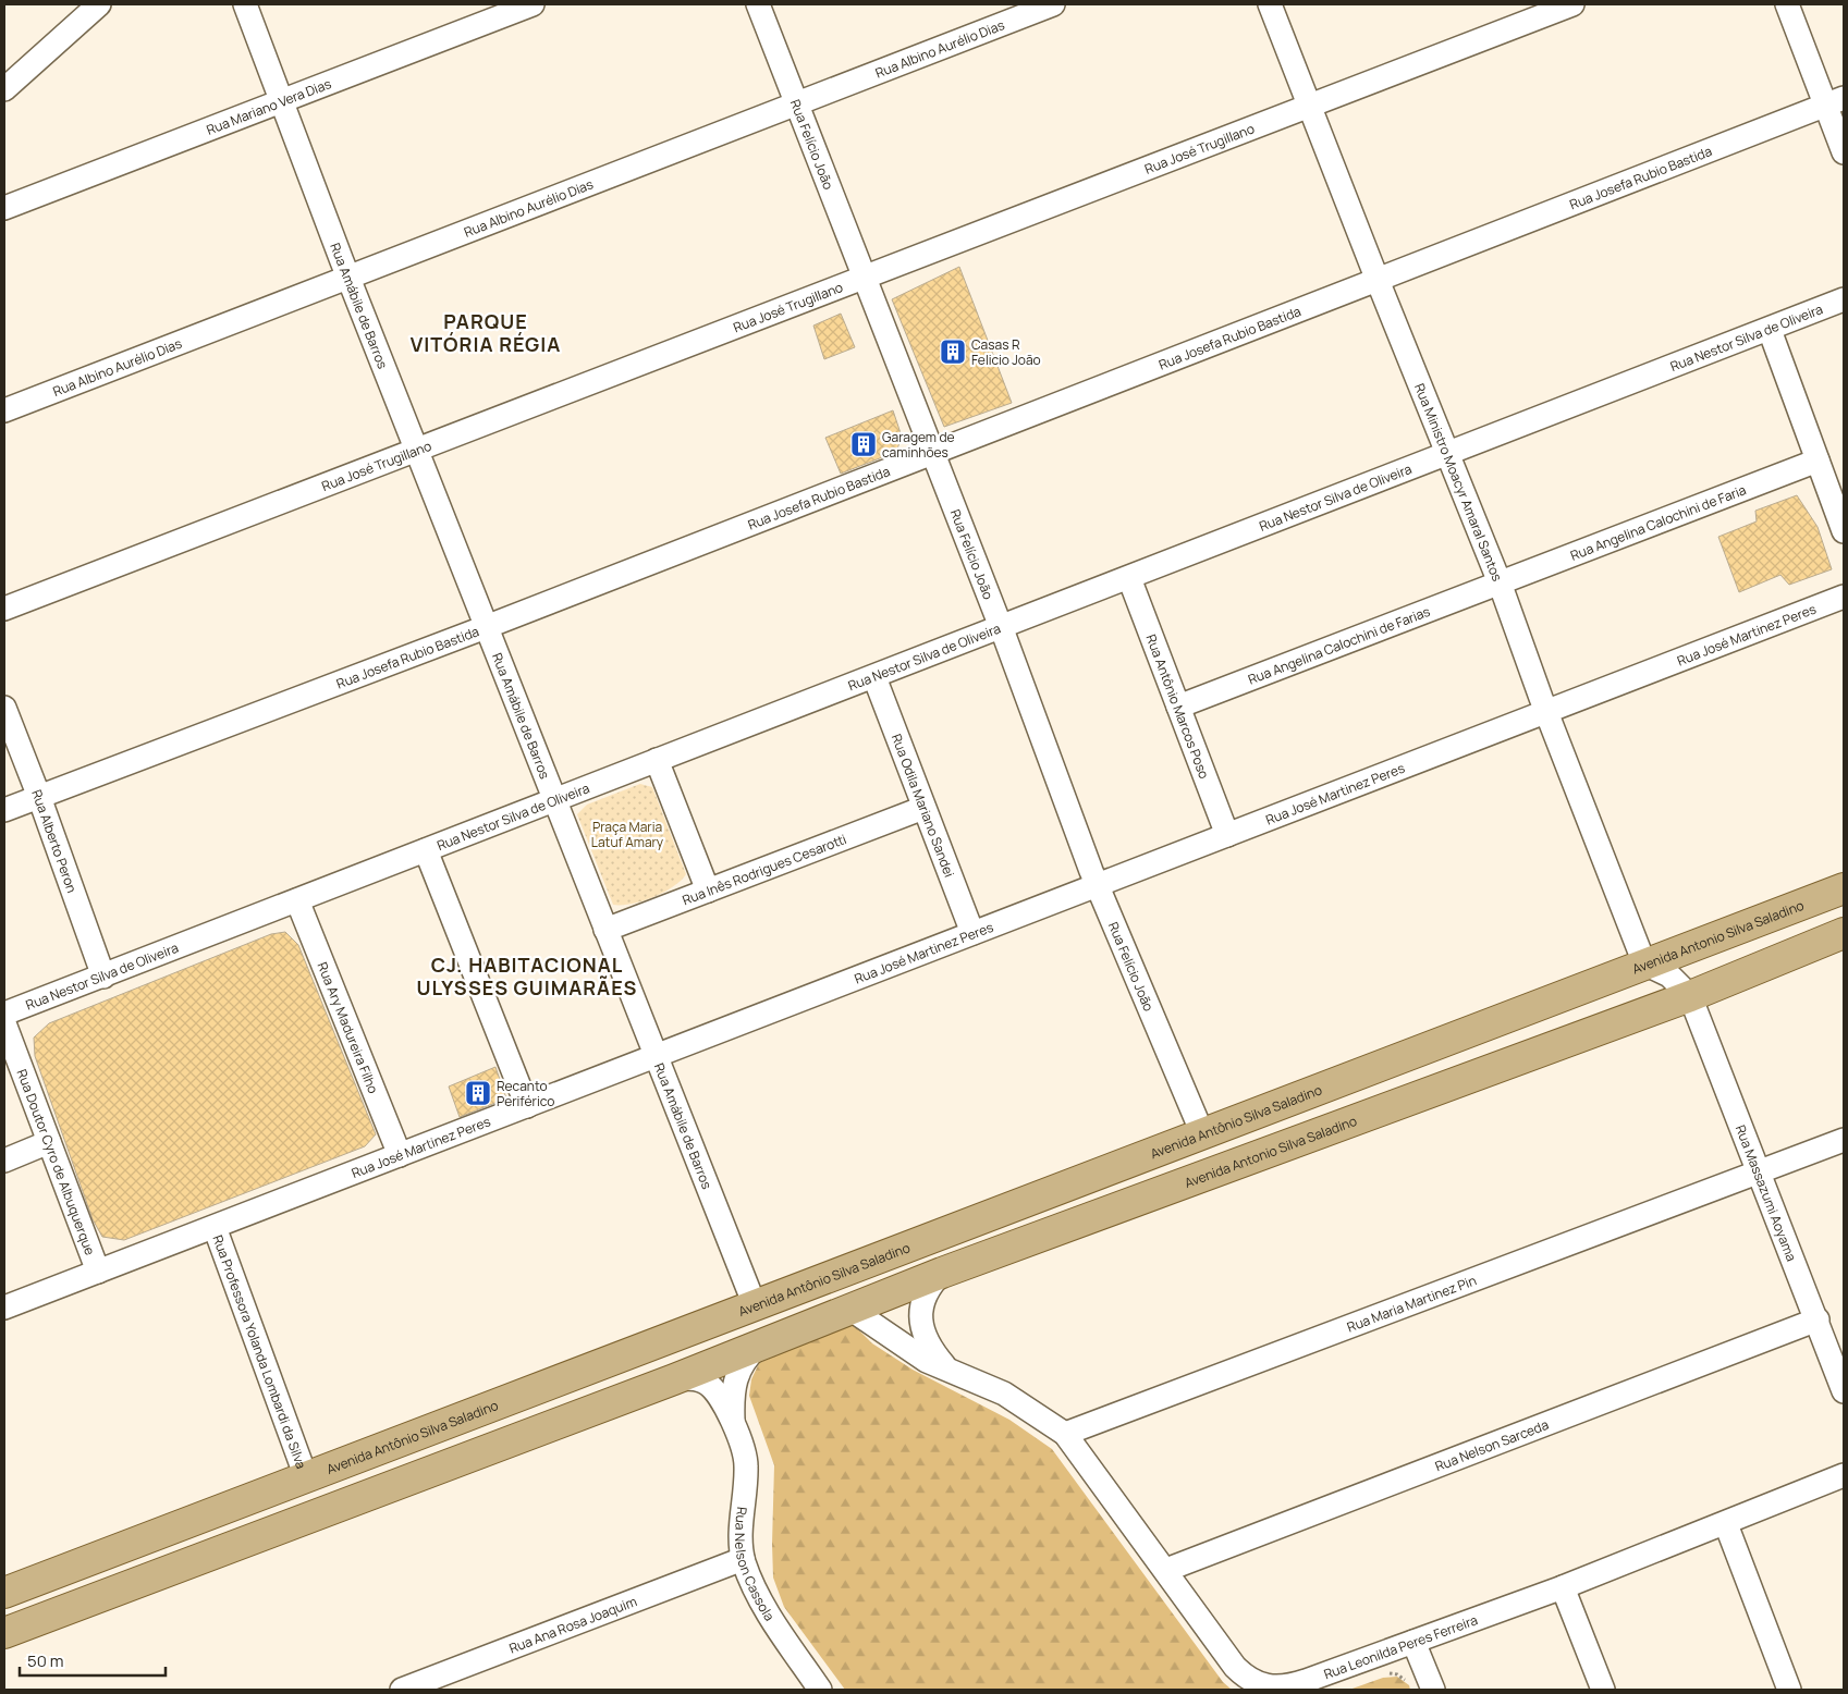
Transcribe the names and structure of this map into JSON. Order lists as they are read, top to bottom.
{
  "streets": {
    "main road": ["Avenida Antonio Silva Saladino", "Avenida Antônio Silva Saladino"],
    "street": [
      "Rua Albino Aurélio Dias",
      "Rua Mariano Vera Dias",
      "Rua Felício João",
      "Rua José Trugillano",
      "Rua Josefa Rubio Bastida",
      "Rua Amábile de Barros",
      "Rua Nestor Silva de Oliveira",
      "Rua Ministro Moacyr Amaral Santos",
      "Rua Angelina Calochini de Faria",
      "Rua José Martinez Peres",
      "Rua Angelina Calochini de Farias",
      "Rua Antônio Marcos Poso",
      "Rua Odila Mariano Sandei",
      "Rua Alberto Peron",
      "Rua Inês Rodrigues Cesarotti",
      "Rua Ary Madureira Filho",
      "Rua Doutor Cyro de Albuquerque",
      "Rua Massazumi Aoyama",
      "Rua Maria Martinez Pin",
      "Rua Professora Yolanda Lombardi da Silva",
      "Rua Nelson Sarceda",
      "Rua Nelson Cassola",
      "Rua Ana Rosa Joaquim",
      "Rua Leonilda Peres Ferreira"
    ]
  },
  "crossings": [
    ["Rua Albino Aurélio Dias", "Rua Felício João"],
    ["Rua Albino Aurélio Dias", "Rua Amábile de Barros"],
    ["Rua Mariano Vera Dias", "Rua Amábile de Barros"],
    ["Rua Felício João", "Rua José Trugillano"],
    ["Rua Felício João", "Rua Josefa Rubio Bastida"],
    ["Rua Felício João", "Rua Nestor Silva de Oliveira"],
    ["Rua Felício João", "Rua José Martinez Peres"],
    ["Rua Felício João", "Avenida Antônio Silva Saladino"],
    ["Rua José Trugillano", "Rua Amábile de Barros"],
    ["Rua José Trugillano", "Rua Ministro Moacyr Amaral Santos"],
    ["Rua Josefa Rubio Bastida", "Rua Amábile de Barros"],
    ["Rua Josefa Rubio Bastida", "Rua Ministro Moacyr Amaral Santos"],
    ["Rua Josefa Rubio Bastida", "Rua Alberto Peron"],
    ["Rua Amábile de Barros", "Rua Nestor Silva de Oliveira"],
    ["Rua Amábile de Barros", "Rua José Martinez Peres"],
    ["Rua Amábile de Barros", "Rua Inês Rodrigues Cesarotti"],
    ["Rua Amábile de Barros", "Avenida Antônio Silva Saladino"],
    ["Rua Nestor Silva de Oliveira", "Rua Ministro Moacyr Amaral Santos"],
    ["Rua Nestor Silva de Oliveira", "Rua Antônio Marcos Poso"],
    ["Rua Nestor Silva de Oliveira", "Rua Odila Mariano Sandei"],
    ["Rua Nestor Silva de Oliveira", "Rua Alberto Peron"],
    ["Rua Nestor Silva de Oliveira", "Rua Ary Madureira Filho"],
    ["Rua Ministro Moacyr Amaral Santos", "Rua Angelina Calochini de Faria"],
    ["Rua Ministro Moacyr Amaral Santos", "Rua José Martinez Peres"],
    ["Rua Ministro Moacyr Amaral Santos", "Rua Angelina Calochini de Farias"],
    ["Rua Ministro Moacyr Amaral Santos", "Avenida Antonio Silva Saladino"],
    ["Rua Ministro Moacyr Amaral Santos", "Avenida Antônio Silva Saladino"],
    ["Rua Angelina Calochini de Faria", "Rua Angelina Calochini de Farias"],
    ["Rua José Martinez Peres", "Rua Antônio Marcos Poso"],
    ["Rua José Martinez Peres", "Rua Odila Mariano Sandei"],
    ["Rua José Martinez Peres", "Rua Ary Madureira Filho"],
    ["Rua José Martinez Peres", "Rua Doutor Cyro de Albuquerque"],
    ["Rua José Martinez Peres", "Rua Professora Yolanda Lombardi da Silva"],
    ["Rua Angelina Calochini de Farias", "Rua Antônio Marcos Poso"],
    ["Rua Odila Mariano Sandei", "Rua Inês Rodrigues Cesarotti"],
    ["Avenida Antonio Silva Saladino", "Avenida Antônio Silva Saladino"],
    ["Avenida Antonio Silva Saladino", "Rua Massazumi Aoyama"],
    ["Avenida Antonio Silva Saladino", "Rua Leonilda Peres Ferreira"],
    ["Avenida Antônio Silva Saladino", "Rua Professora Yolanda Lombardi da Silva"],
    ["Rua Massazumi Aoyama", "Rua Maria Martinez Pin"],
    ["Rua Massazumi Aoyama", "Rua Nelson Sarceda"],
    ["Rua Maria Martinez Pin", "Rua Leonilda Peres Ferreira"],
    ["Rua Nelson Sarceda", "Rua Leonilda Peres Ferreira"],
    ["Rua Nelson Cassola", "Rua Ana Rosa Joaquim"]
  ],
  "districts": ["PARQUE VITÓRIA RÉGIA", "CJ. HABITACIONAL ULYSSES GUIMARÃES"],
  "parks": ["Praça Maria Latuf Amary"],
  "places": {
    "building": ["Casas R Felicio João", "Garagem de caminhões", "Recanto Periférico"]
  },
  "scale_bar": "50 m"
}
